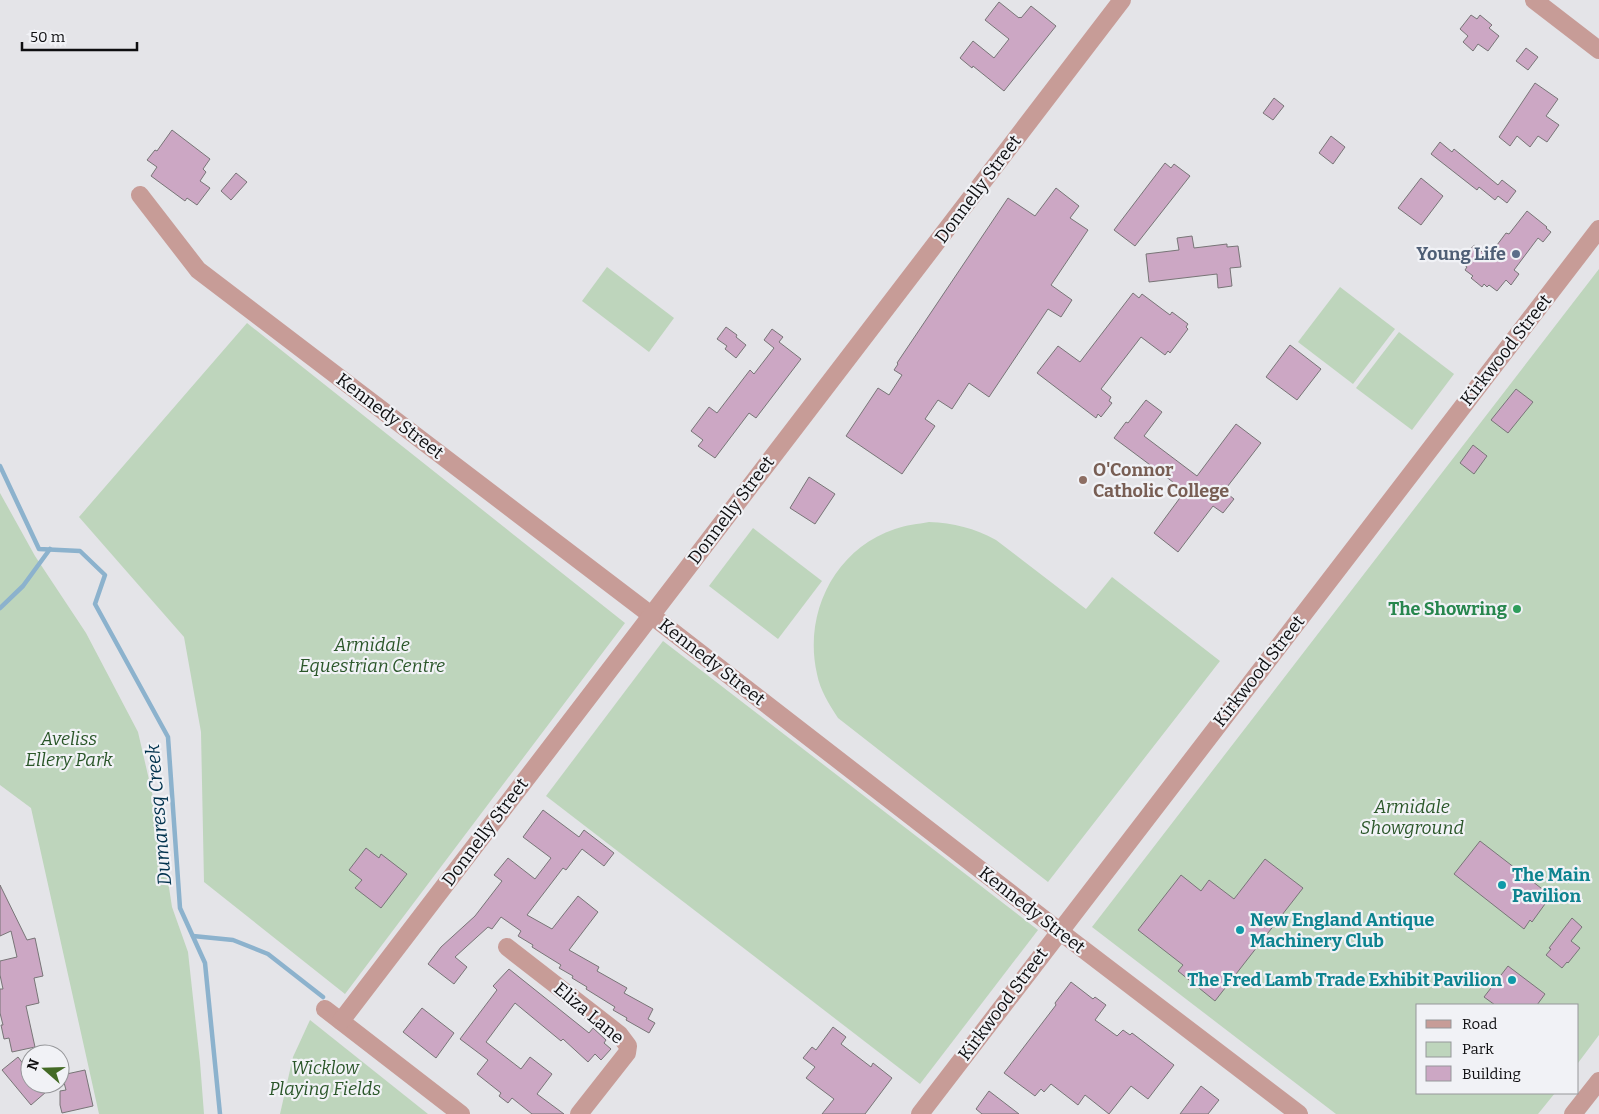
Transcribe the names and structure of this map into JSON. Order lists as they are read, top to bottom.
{
  "streets": {
    "street": [
      "Donnelly Street",
      "Kirkwood Street",
      "Kennedy Street",
      "Eliza Lane"
    ]
  },
  "crossings": [
    ["Donnelly Street", "Kennedy Street"],
    ["Kirkwood Street", "Kennedy Street"]
  ],
  "water": ["Dumaresq Creek"],
  "parks": [
    "Armidale Equestrian Centre",
    "Aveliss Ellery Park",
    "Armidale Showground",
    "Wicklow Playing Fields"
  ],
  "places": [
    "Young Life",
    "O'Connor Catholic College",
    "The Showring",
    "The Main Pavilion",
    "New England Antique Machinery Club",
    "The Fred Lamb Trade Exhibit Pavilion"
  ],
  "legend": ["Road", "Park", "Building"],
  "scale_bar": "50 m",
  "north": "left"
}
